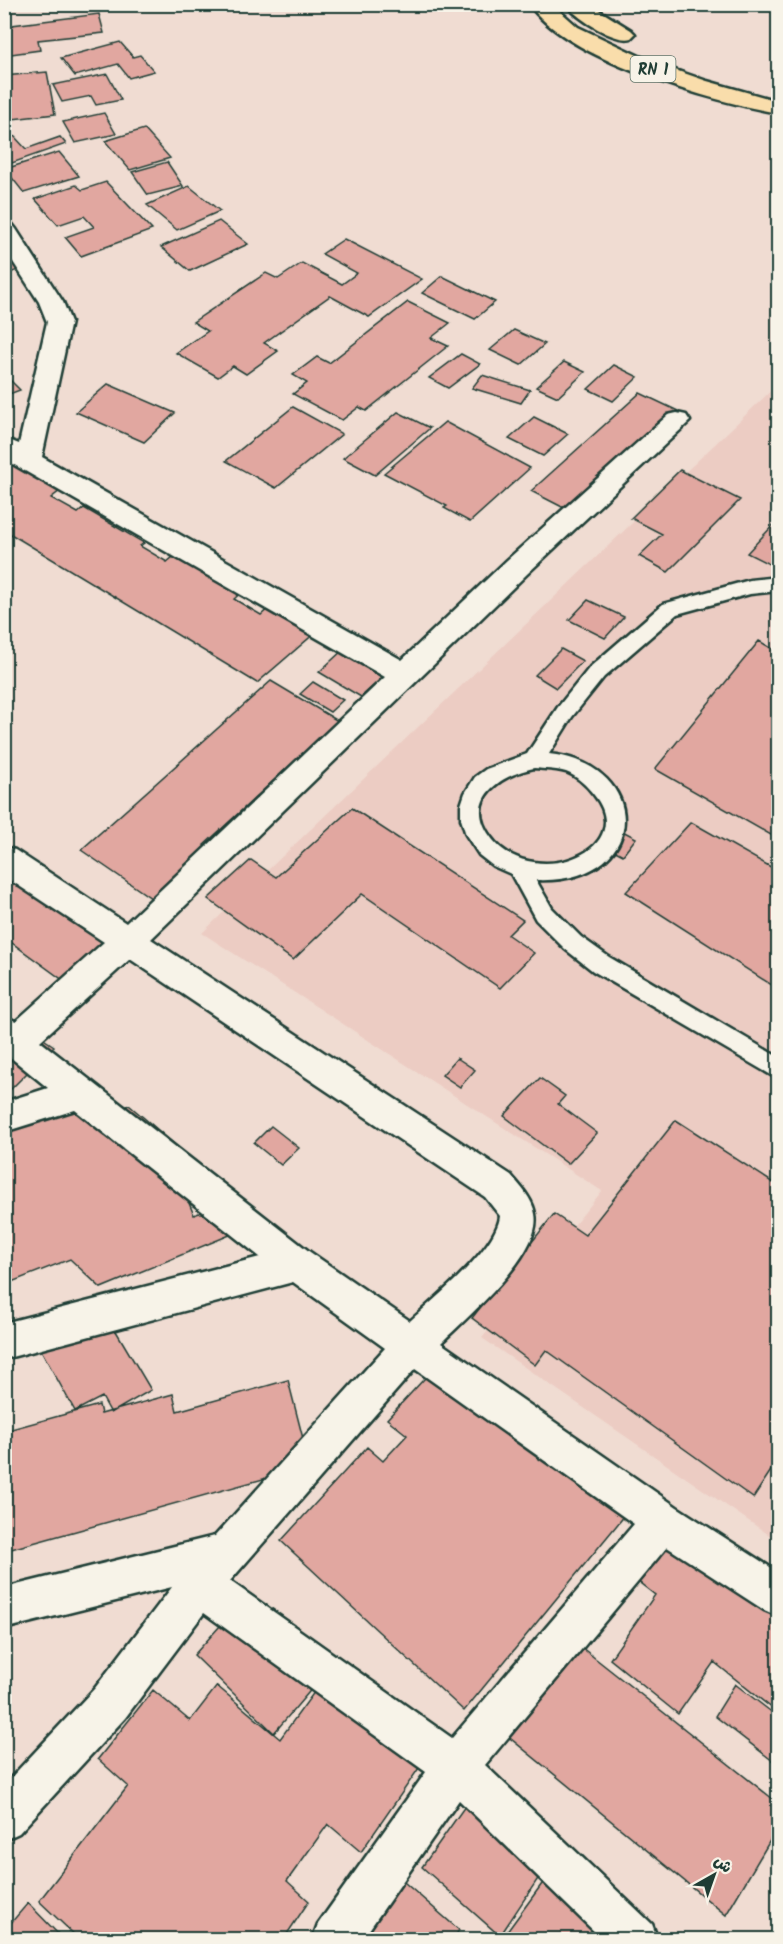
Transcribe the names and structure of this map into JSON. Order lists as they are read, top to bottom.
{
  "streets": {
    "highway": ["RN 1"]
  },
  "north": "top right"
}
